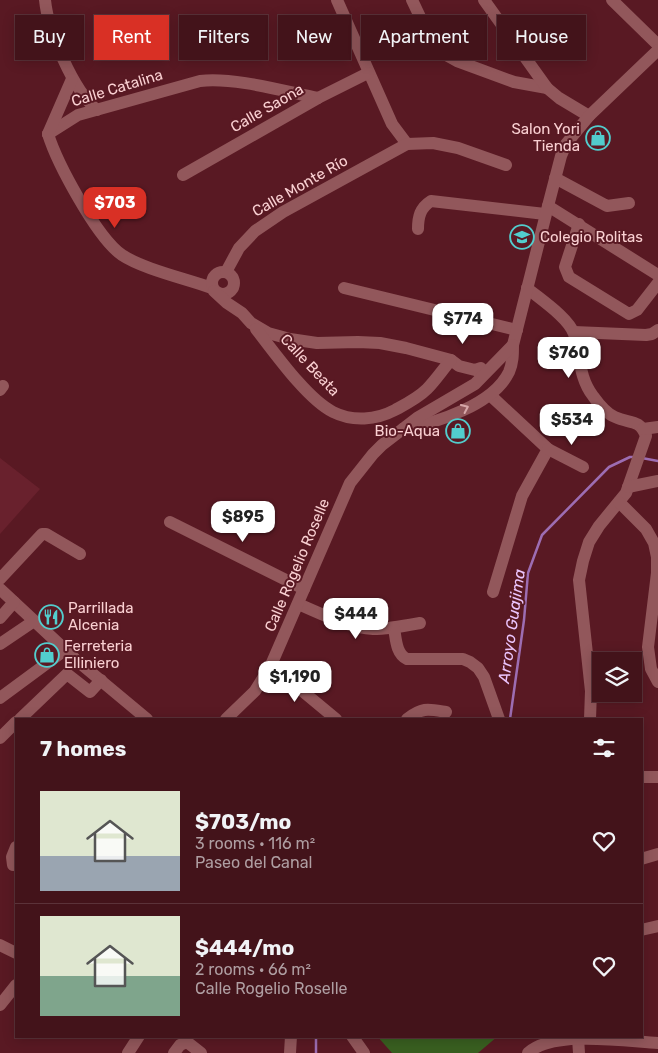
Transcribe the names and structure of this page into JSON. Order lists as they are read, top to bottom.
{
  "streets": {
    "street": [
      "Calle Catalina",
      "Calle Saona",
      "Calle Monte Río",
      "Calle Beata",
      "Calle Rogelio Roselle"
    ]
  },
  "crossings": [
    ["Calle Catalina", "Calle Saona"]
  ],
  "water": ["Arroyo Guajima"],
  "places": {
    "shop": ["Salon Yori Tienda", "Bio-Aqua", "Ferreteria Elliniero"],
    "school or university": ["Colegio Rolitas"],
    "restaurant": ["Parrillada Alcenia"]
  },
  "page": {
    "chip": [
      "Buy",
      "Rent",
      "Filters",
      "New",
      "Apartment",
      "House"
    ],
    "price": [
      "$703",
      "$774",
      "$760",
      "$534",
      "$895",
      "$444",
      "$1,190"
    ],
    "heading": "7 homes",
    "list": [
      {
        "name": "$703/mo",
        "note": "3 rooms · 116 m² · Paseo del Canal"
      },
      {
        "name": "$444/mo",
        "note": "2 rooms · 66 m² · Calle Rogelio Roselle"
      }
    ]
  }
}
